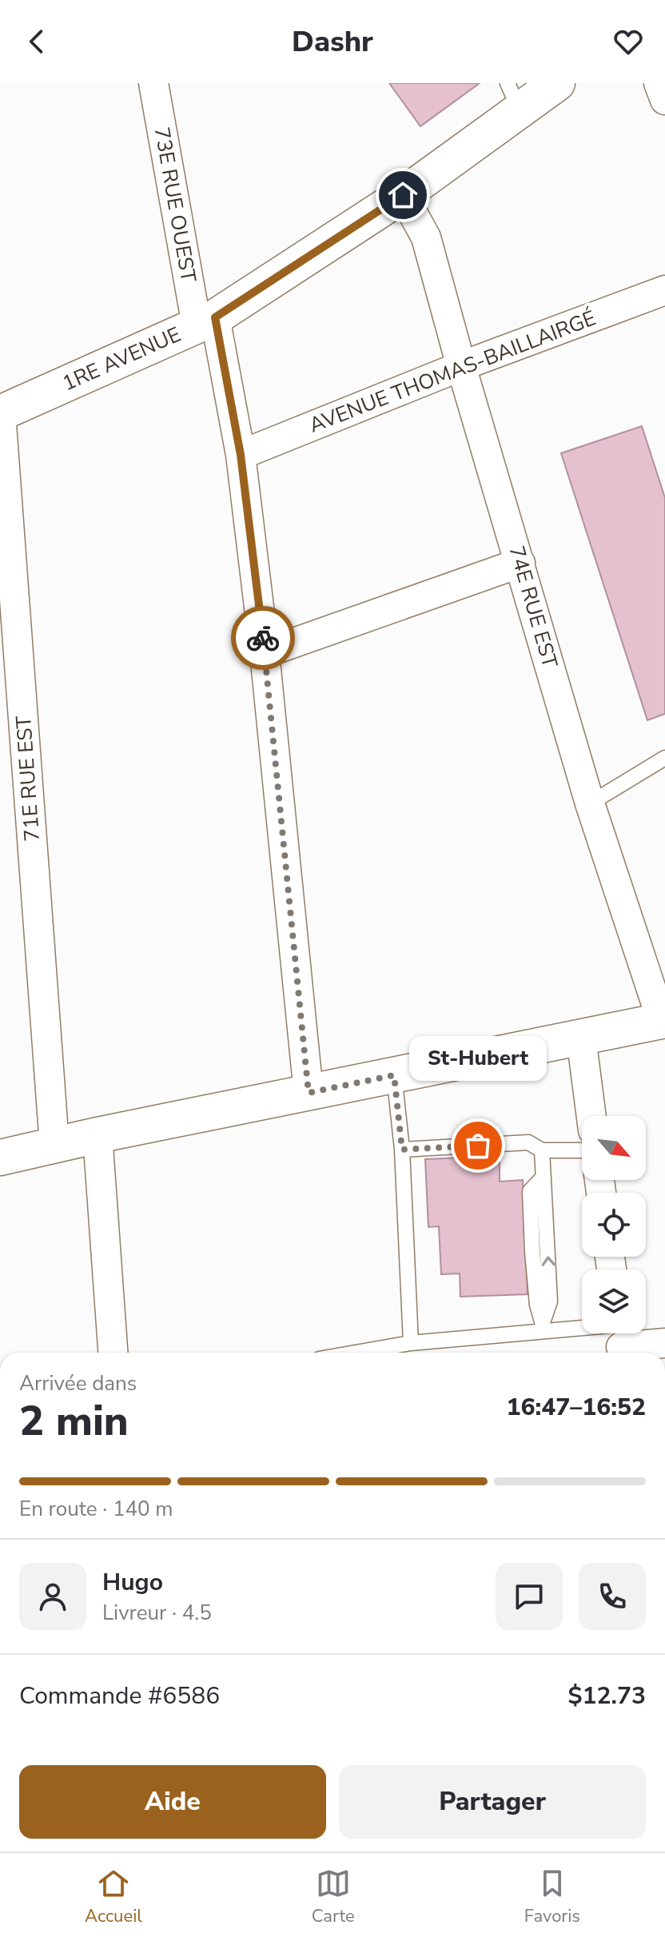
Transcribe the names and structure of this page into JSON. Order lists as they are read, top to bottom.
{
  "streets": {
    "main road": ["1RE AVENUE"],
    "street": [
      "73E RUE OUEST",
      "AVENUE THOMAS-BAILLAIRGÉ",
      "74E RUE EST",
      "71E RUE EST"
    ]
  },
  "crossings": [
    ["73E RUE OUEST", "1RE AVENUE"],
    ["73E RUE OUEST", "AVENUE THOMAS-BAILLAIRGÉ"],
    ["1RE AVENUE", "74E RUE EST"],
    ["1RE AVENUE", "71E RUE EST"],
    ["AVENUE THOMAS-BAILLAIRGÉ", "74E RUE EST"]
  ],
  "places": ["St-Hubert"],
  "north": "bottom right",
  "page": {
    "header": "Dashr",
    "bubble": "St-Hubert",
    "heading": ["2 min", "Arrivée dans", "16:47–16:52"],
    "panel": [
      "Hugo",
      "Livreur · 4.5",
      "Commande #6586",
      "$12.73"
    ],
    "bar": "En route · 140 m",
    "buttons": ["Aide", "Partager"],
    "tabs": ["Accueil", "Carte", "Favoris"]
  }
}
